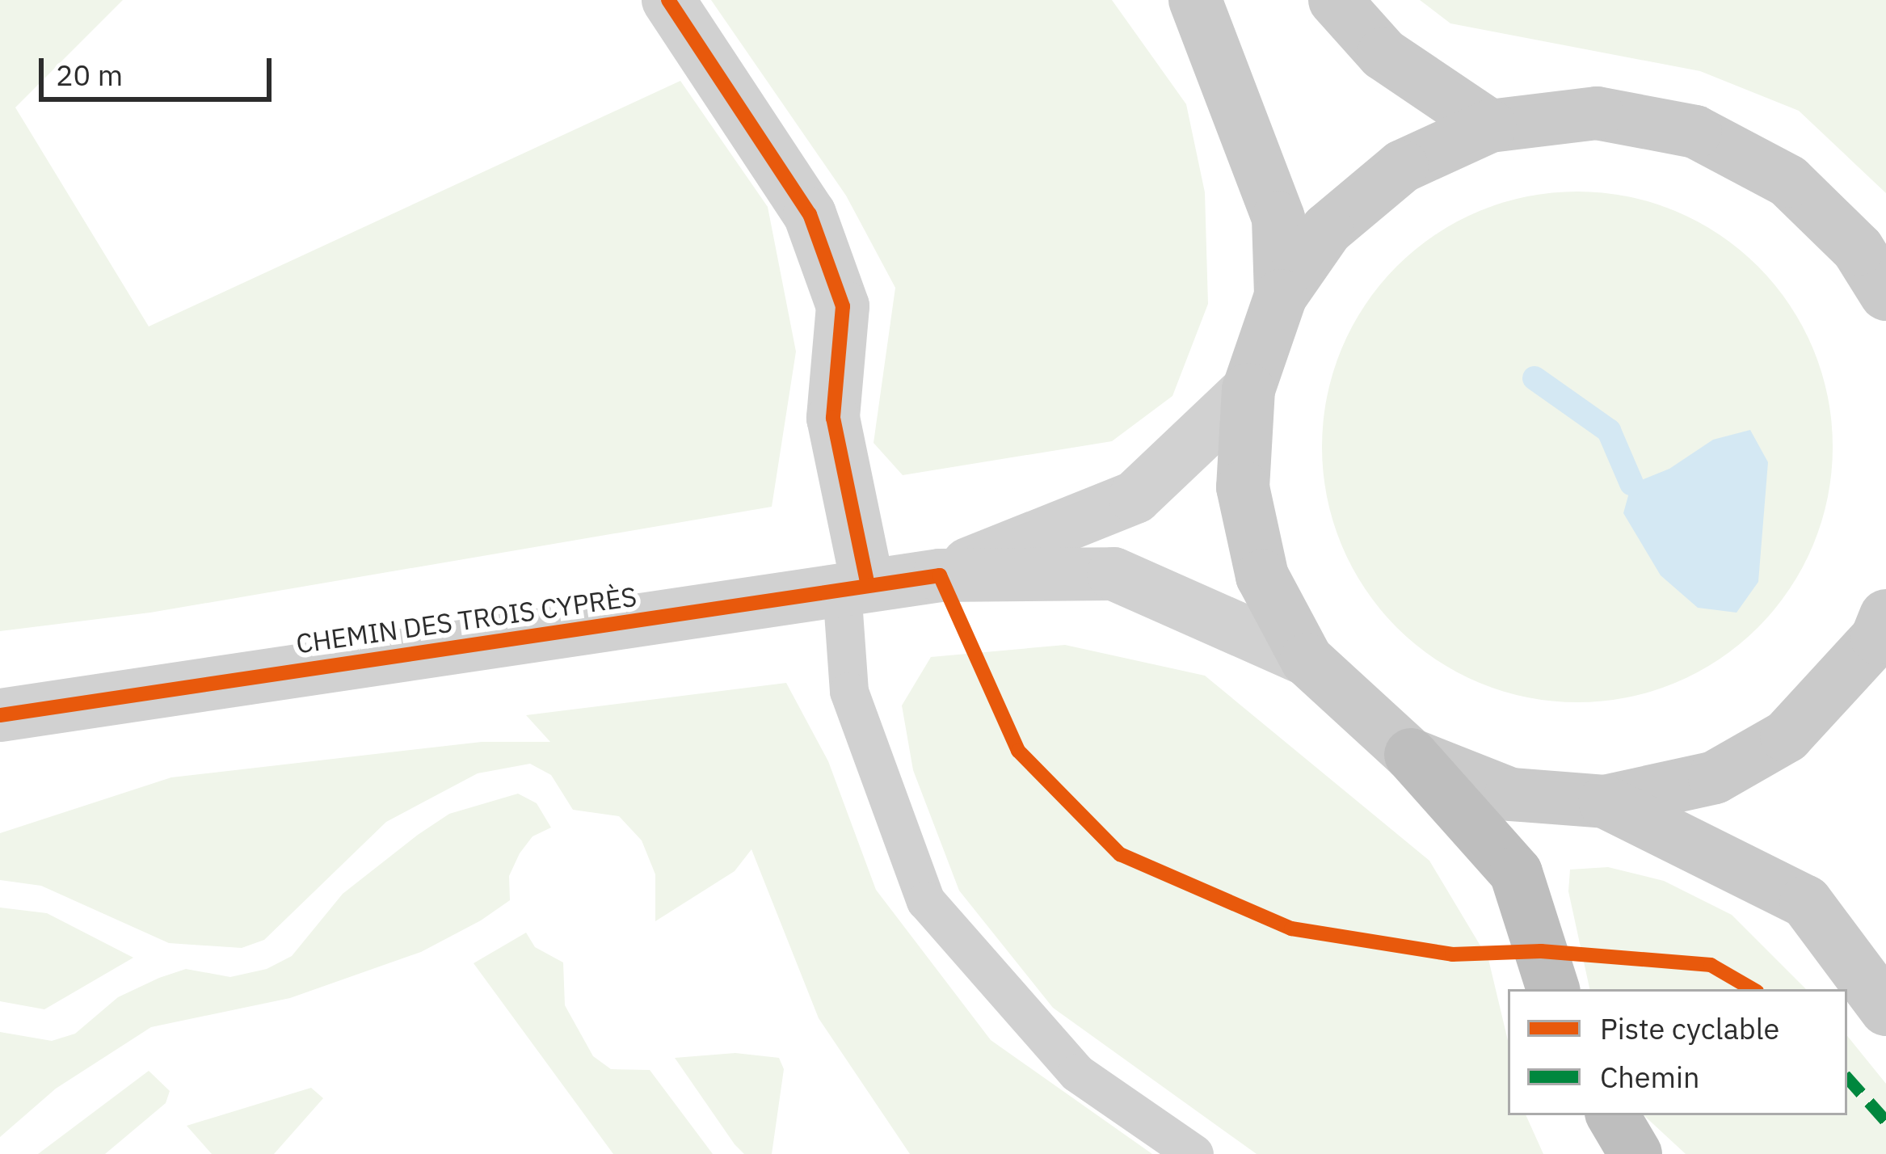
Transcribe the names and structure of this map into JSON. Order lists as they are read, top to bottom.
{
  "streets": {
    "street": ["CHEMIN DES TROIS CYPRÈS"]
  },
  "legend": ["Piste cyclable", "Chemin"],
  "scale_bar": "20 m"
}
